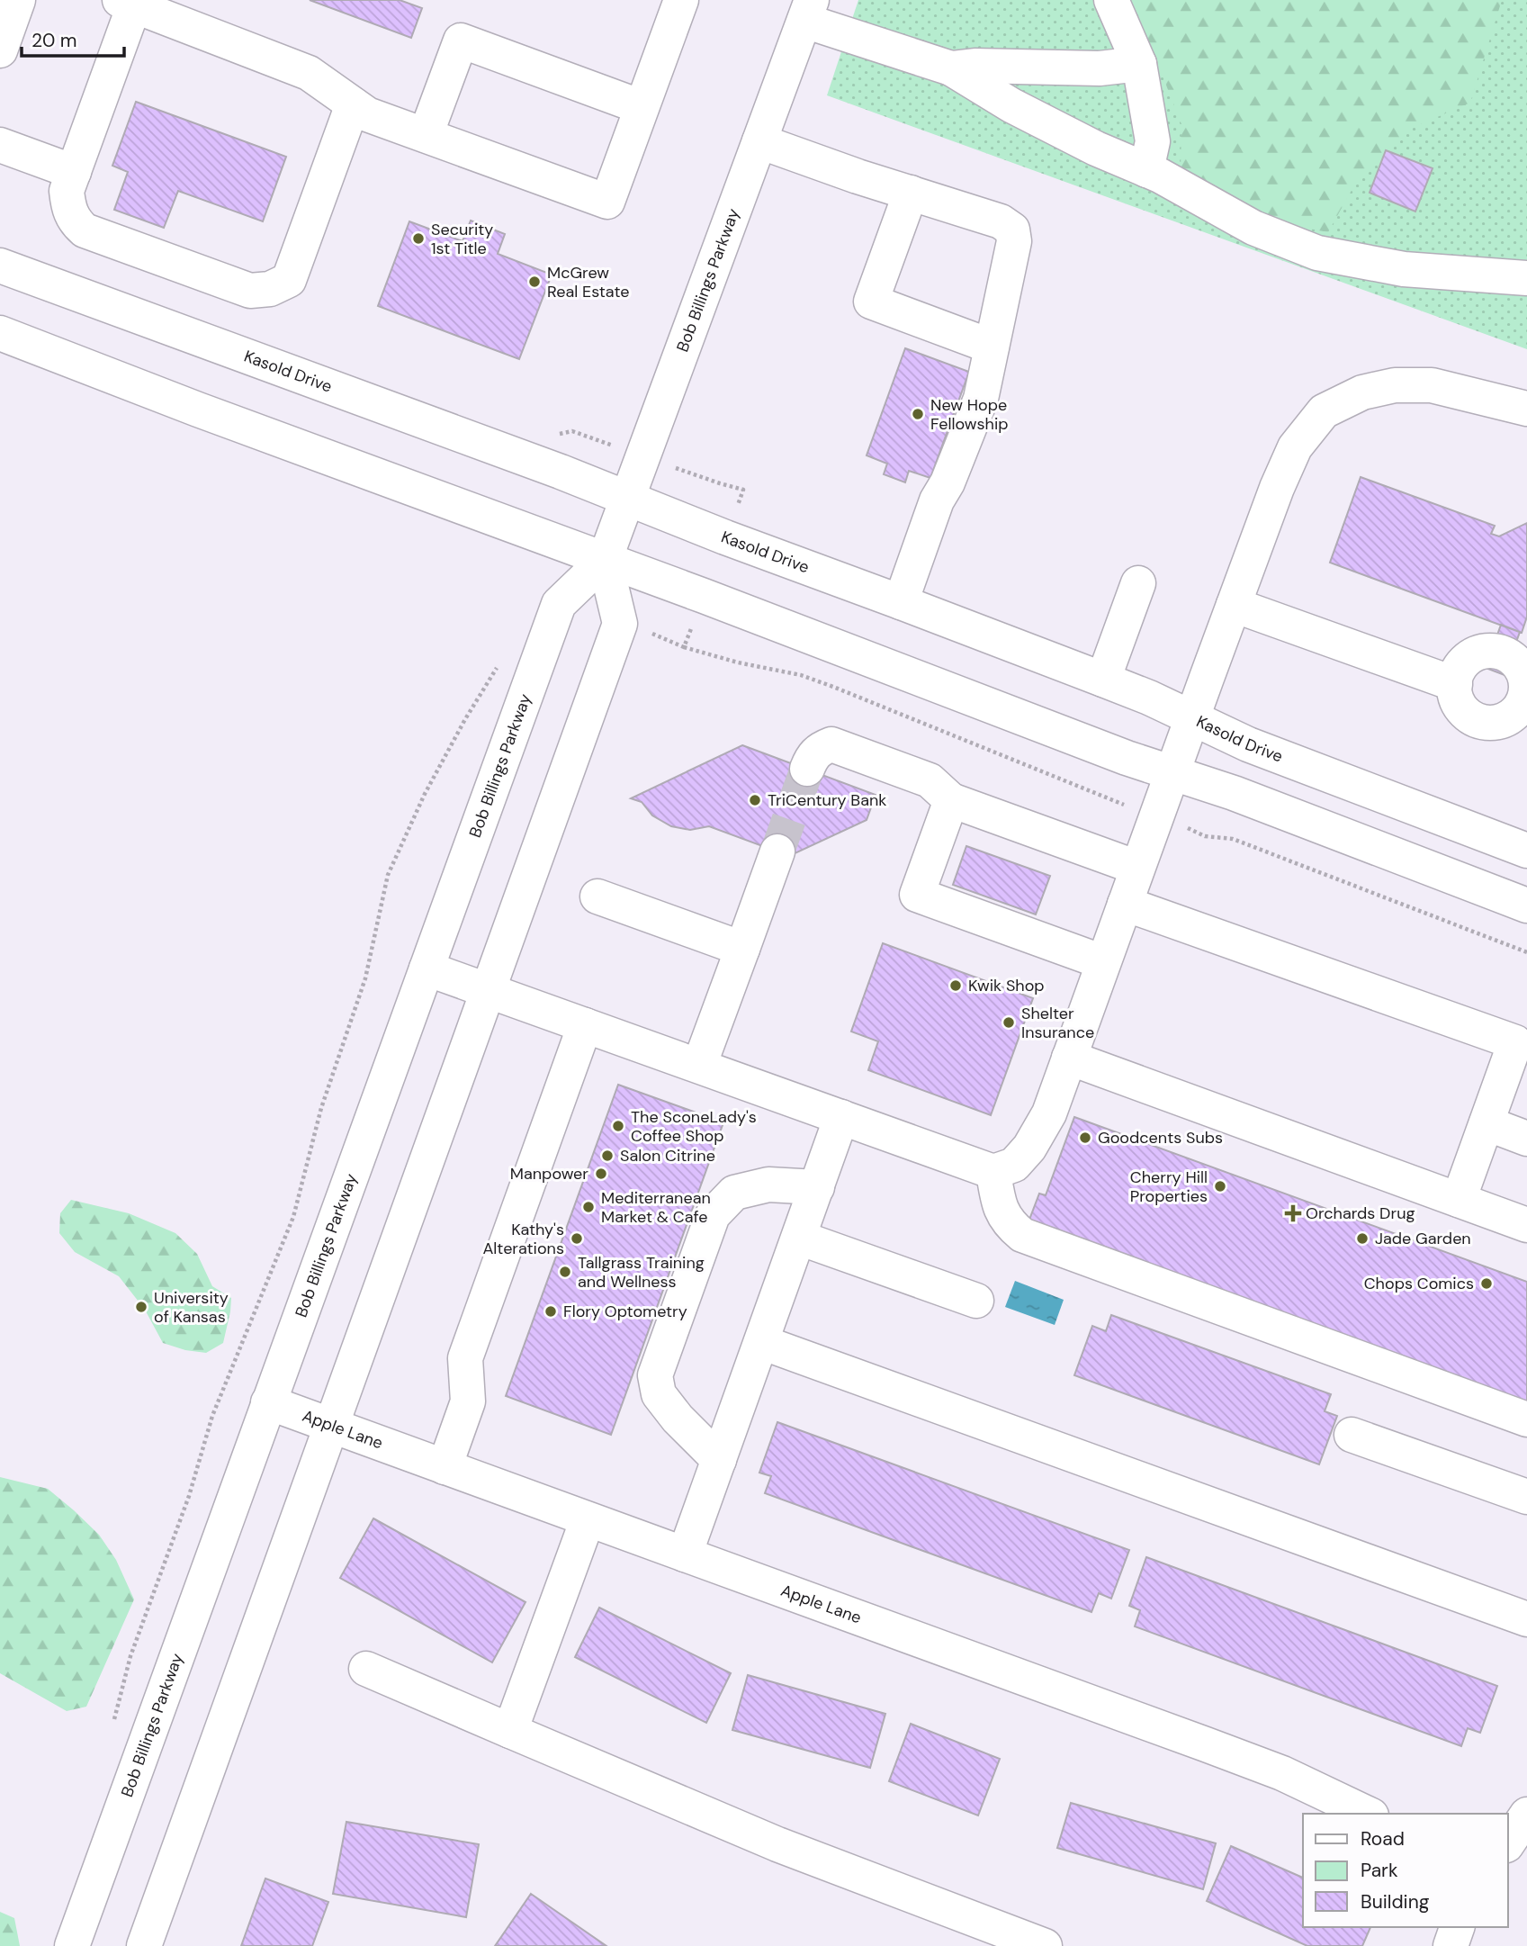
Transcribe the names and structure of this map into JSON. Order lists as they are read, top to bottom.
{
  "streets": {
    "main road": ["Bob Billings Parkway", "Kasold Drive", "Apple Lane"]
  },
  "crossings": [
    ["Bob Billings Parkway", "Kasold Drive"],
    ["Bob Billings Parkway", "Apple Lane"]
  ],
  "places": {
    "other": [
      "Security 1st Title",
      "McGrew Real Estate",
      "New Hope Fellowship",
      "TriCentury Bank",
      "Kwik Shop",
      "Shelter Insurance",
      "The SconeLady's Coffee Shop",
      "Goodcents Subs",
      "Salon Citrine",
      "Manpower",
      "Cherry Hill Properties",
      "Mediterranean Market & Cafe",
      "Kathy's Alterations",
      "Jade Garden",
      "Tallgrass Training and Wellness",
      "Chops Comics",
      "University of Kansas",
      "Flory Optometry"
    ],
    "health": ["Orchards Drug"]
  },
  "legend": ["Road", "Park", "Building"],
  "scale_bar": "20 m"
}
